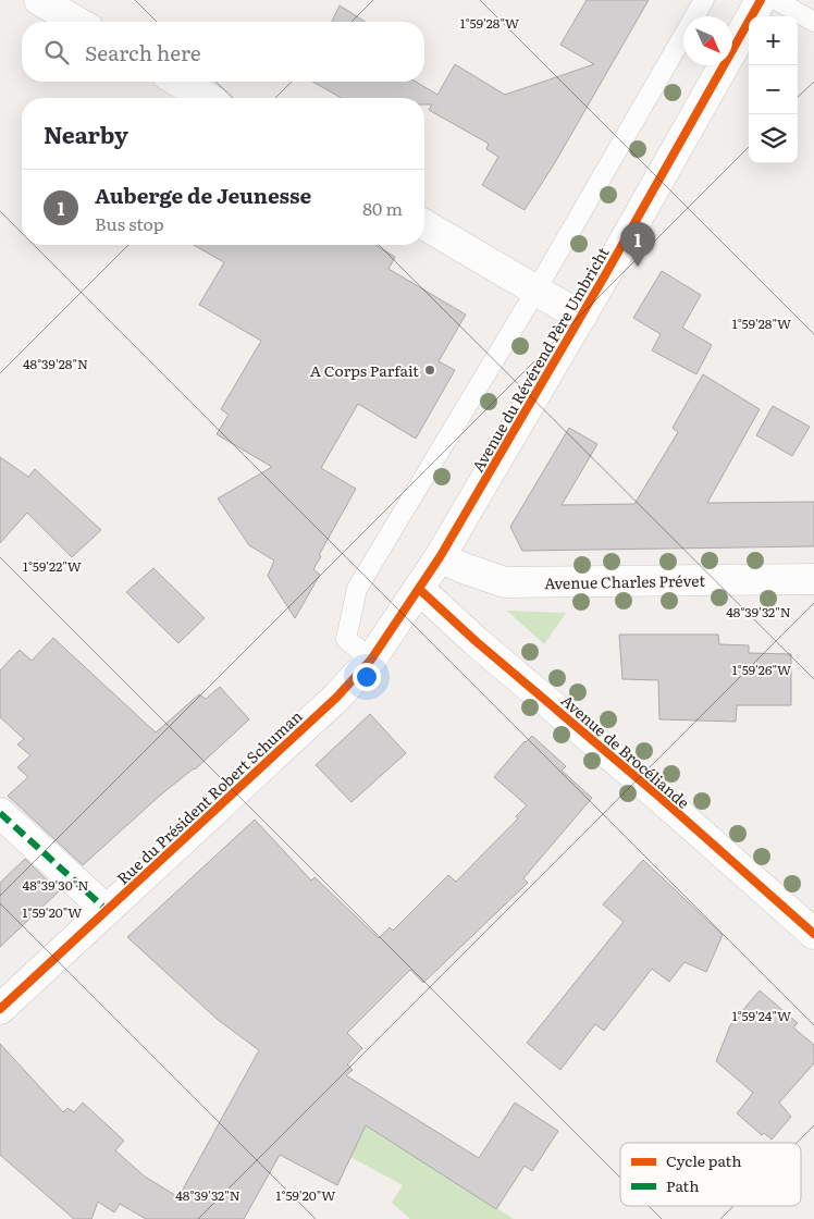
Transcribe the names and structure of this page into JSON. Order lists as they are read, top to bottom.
{
  "streets": {
    "street": [
      "Avenue du Révérend Père Umbricht",
      "Avenue Charles Prévet",
      "Avenue de Brocéliande",
      "Rue du Président Robert Schuman"
    ]
  },
  "crossings": [
    ["Avenue du Révérend Père Umbricht", "Avenue Charles Prévet"],
    ["Avenue du Révérend Père Umbricht", "Avenue de Brocéliande"],
    ["Avenue du Révérend Père Umbricht", "Rue du Président Robert Schuman"],
    ["Avenue de Brocéliande", "Rue du Président Robert Schuman"]
  ],
  "places": ["A Corps Parfait"],
  "legend": ["Cycle path", "Path"],
  "north": "bottom right",
  "page": {
    "map_buttons": ["+", "−"],
    "search": "Search here",
    "heading": "Nearby",
    "list": [
      {
        "mark": "1",
        "name": "Auberge de Jeunesse",
        "note": "Bus stop",
        "value": "80 m"
      }
    ],
    "pins": "1"
  },
  "coordinates": [
    "1°59'28\"W",
    "48°39'28\"N",
    "1°59'22\"W",
    "48°39'32\"N",
    "1°59'26\"W",
    "48°39'30\"N",
    "1°59'20\"W",
    "1°59'24\"W"
  ]
}
